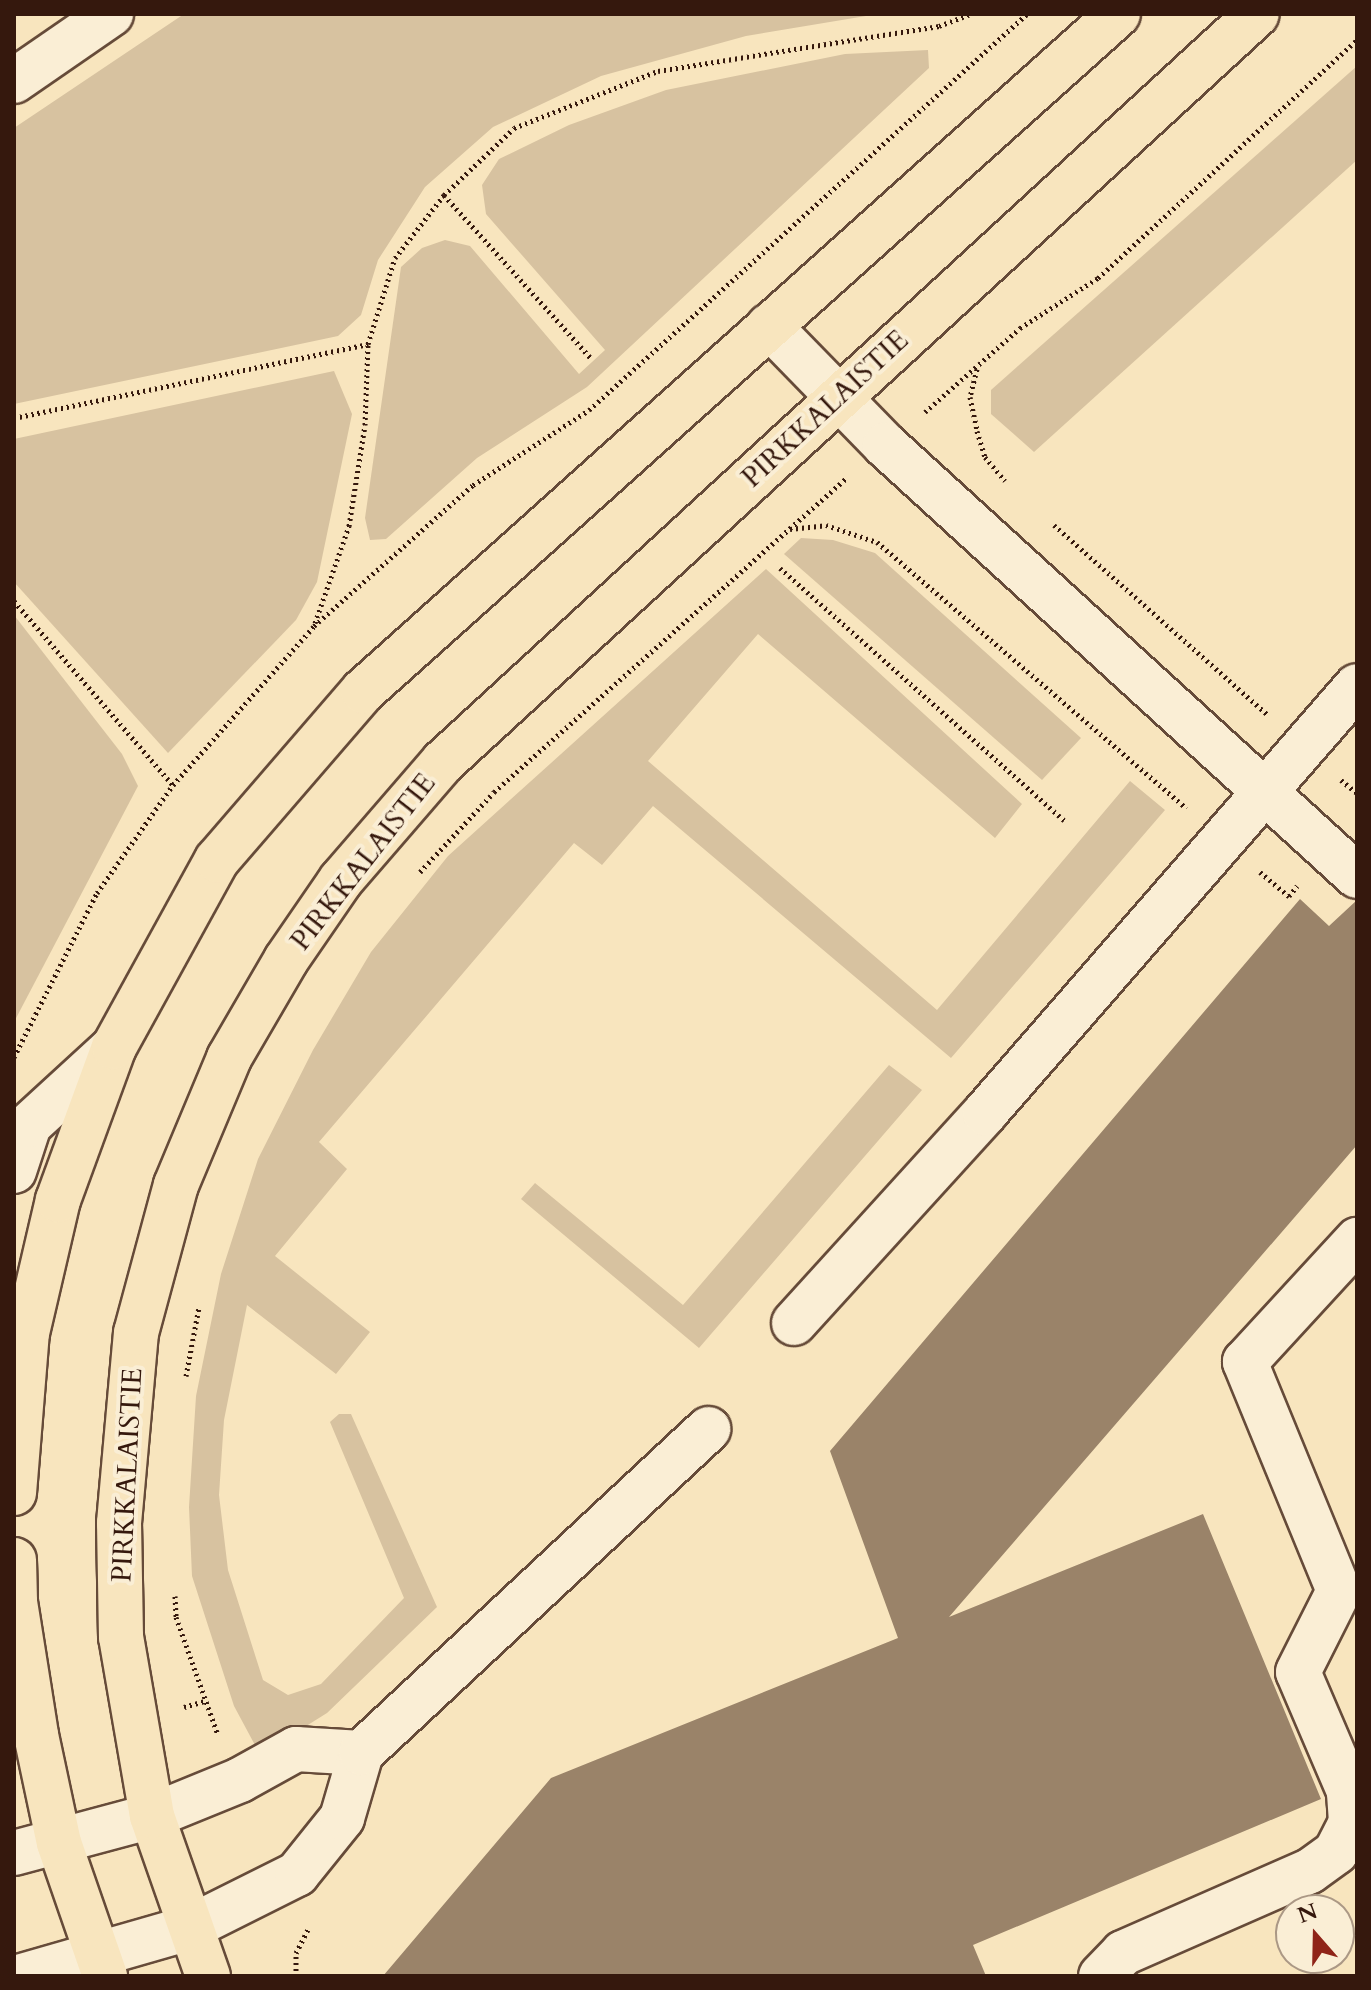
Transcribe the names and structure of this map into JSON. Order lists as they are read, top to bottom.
{
  "streets": {
    "main road": ["PIRKKALAISTIE"]
  },
  "north": "top"
}
